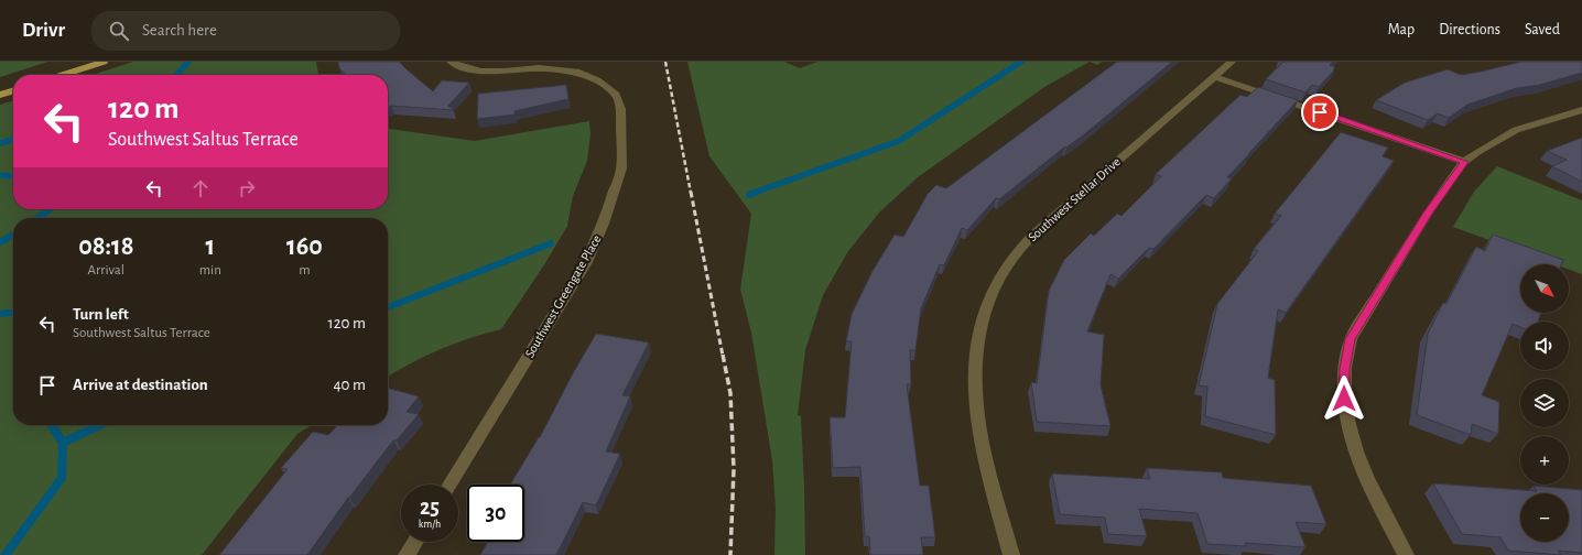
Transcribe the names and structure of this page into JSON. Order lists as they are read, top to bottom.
{
  "streets": {
    "street": ["Southwest Stellar Drive", "Southwest Greengate Place"]
  },
  "north": "bottom right",
  "page": {
    "header": "Drivr",
    "search": "Search here",
    "nav": ["Map", "Directions", "Saved"],
    "turn": ["120 m", "Southwest Saltus Terrace"],
    "eta": [
      "08:18",
      "Arrival",
      "1",
      "min",
      "160",
      "m"
    ],
    "map_buttons": ["+", "−"],
    "list": [
      {
        "name": "Turn left",
        "note": "Southwest Saltus Terrace",
        "value": "120 m"
      },
      {
        "name": "Arrive at destination",
        "value": "40 m"
      }
    ],
    "speed": "25 km/h",
    "limit": "30"
  }
}
